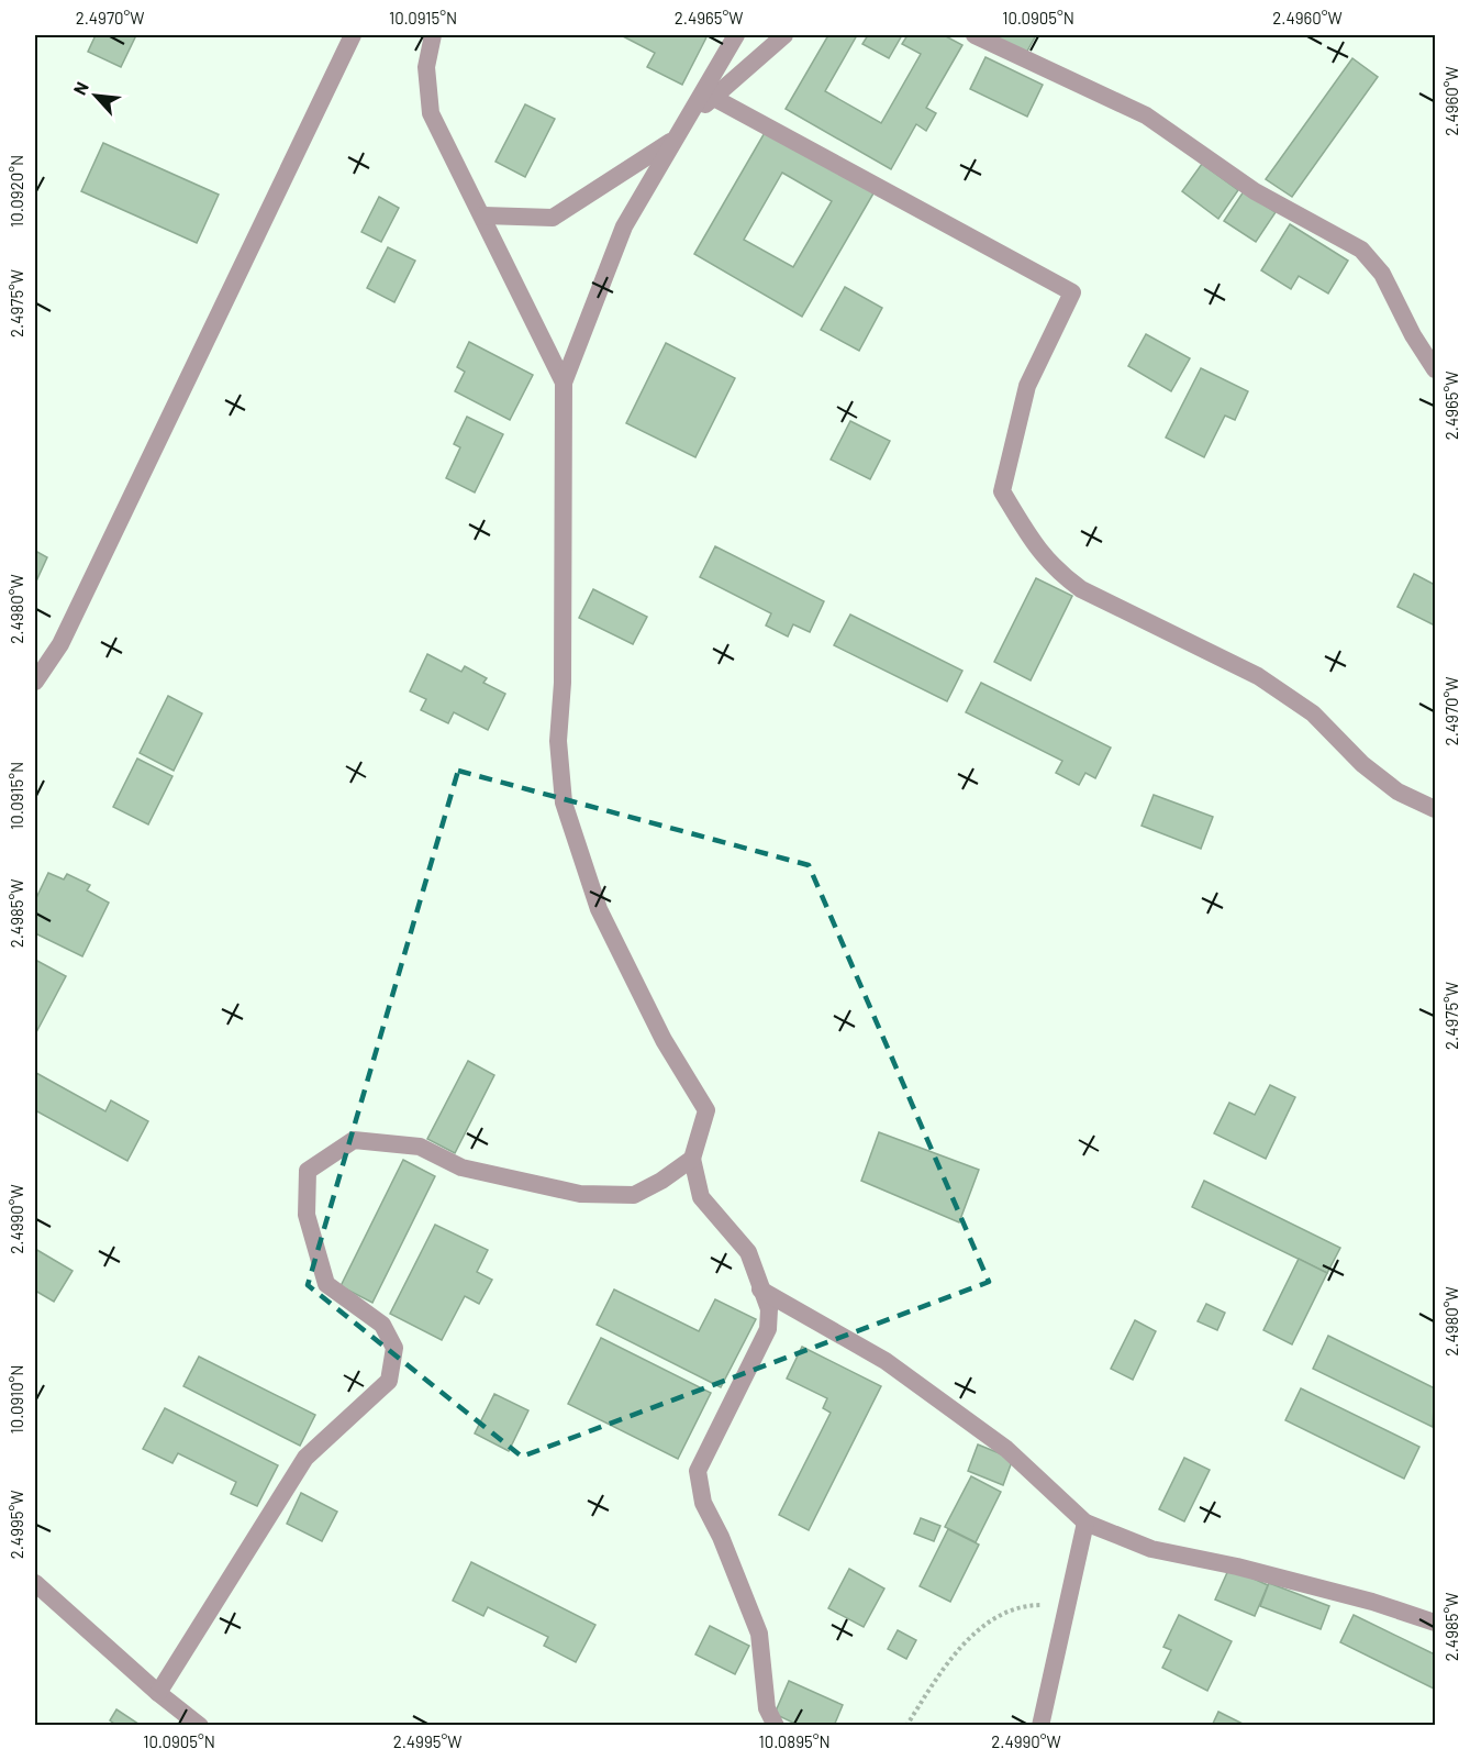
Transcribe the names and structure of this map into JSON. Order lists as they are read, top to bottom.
{
  "north": "top left",
  "coordinates": [
    "2.4970°W",
    "10.0915°N",
    "2.4965°W",
    "10.0905°N",
    "2.4960°W",
    "10.0920°N",
    "2.4975°W",
    "2.4980°W",
    "2.4985°W",
    "2.4990°W",
    "10.0910°N",
    "2.4995°W",
    "10.0895°N"
  ]
}
